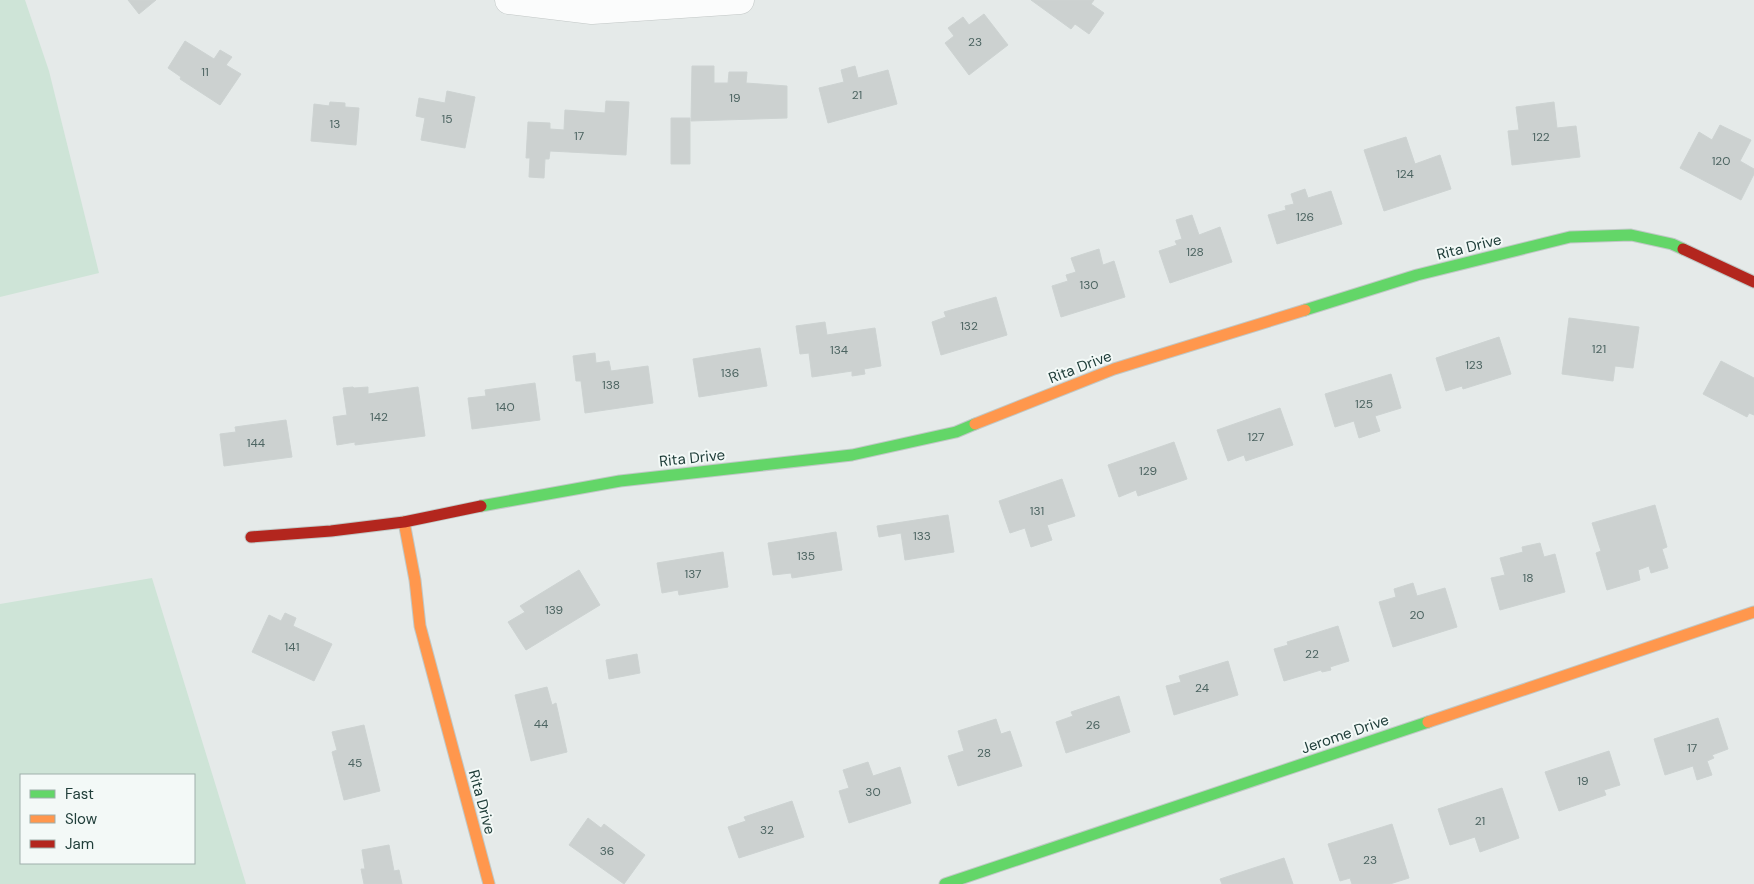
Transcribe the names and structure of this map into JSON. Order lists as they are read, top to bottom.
{
  "streets": {
    "street": ["Rita Drive", "Jerome Drive"]
  },
  "house_numbers": [
    "23",
    "11",
    "21",
    "19",
    "15",
    "13",
    "17",
    "122",
    "120",
    "124",
    "126",
    "128",
    "130",
    "132",
    "121",
    "134",
    "123",
    "136",
    "138",
    "125",
    "140",
    "142",
    "127",
    "144",
    "129",
    "131",
    "133",
    "135",
    "137",
    "18",
    "139",
    "20",
    "141",
    "22",
    "24",
    "44",
    "26",
    "17",
    "28",
    "45",
    "19",
    "30",
    "21",
    "32",
    "36",
    "23"
  ],
  "legend": ["Fast", "Slow", "Jam"]
}
